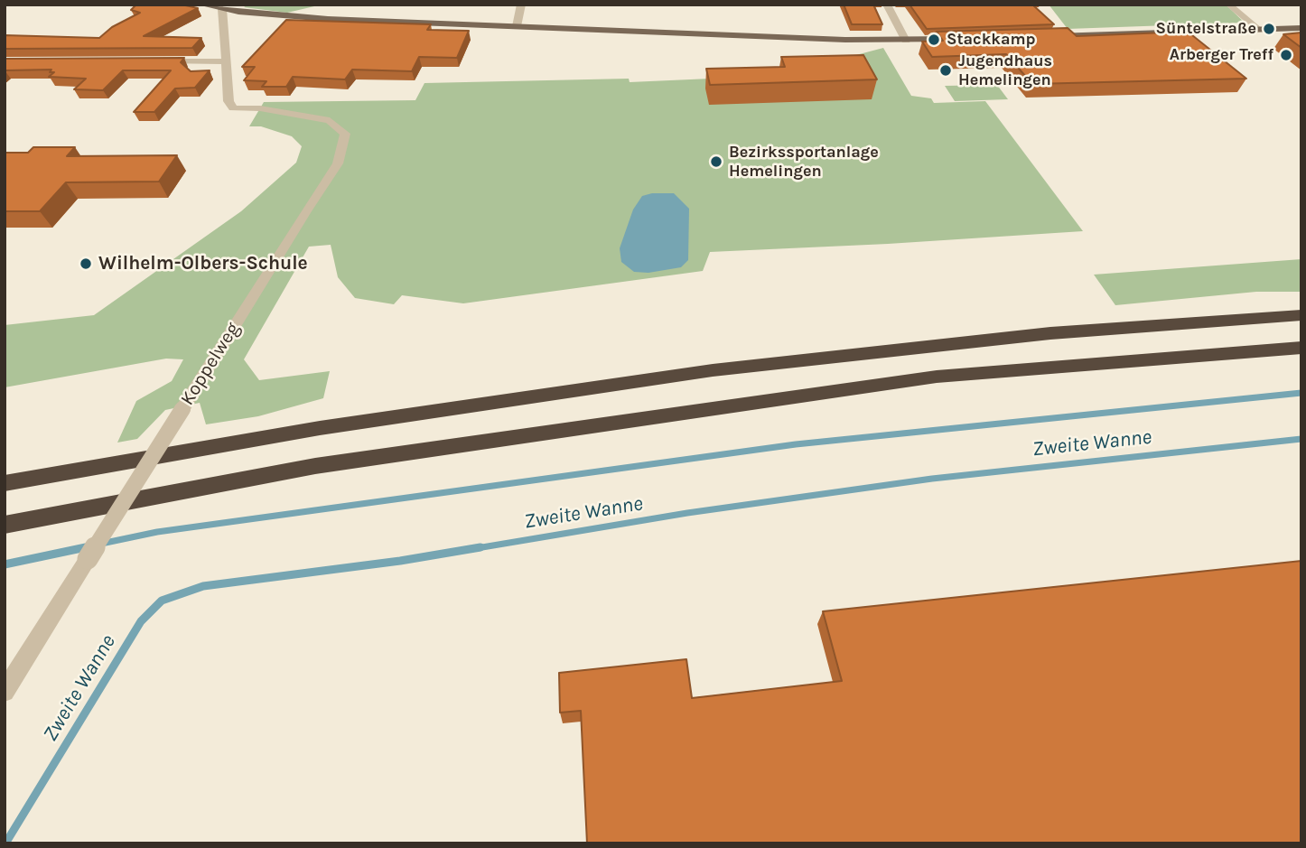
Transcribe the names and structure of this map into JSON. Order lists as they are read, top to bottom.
{
  "streets": {
    "street": ["Koppelweg"]
  },
  "water": ["Zweite Wanne"],
  "places": [
    "Süntelstraße",
    "Stackkamp",
    "Arberger Treff",
    "Jugendhaus Hemelingen",
    "Bezirkssportanlage Hemelingen",
    "Wilhelm-Olbers-Schule"
  ]
}
